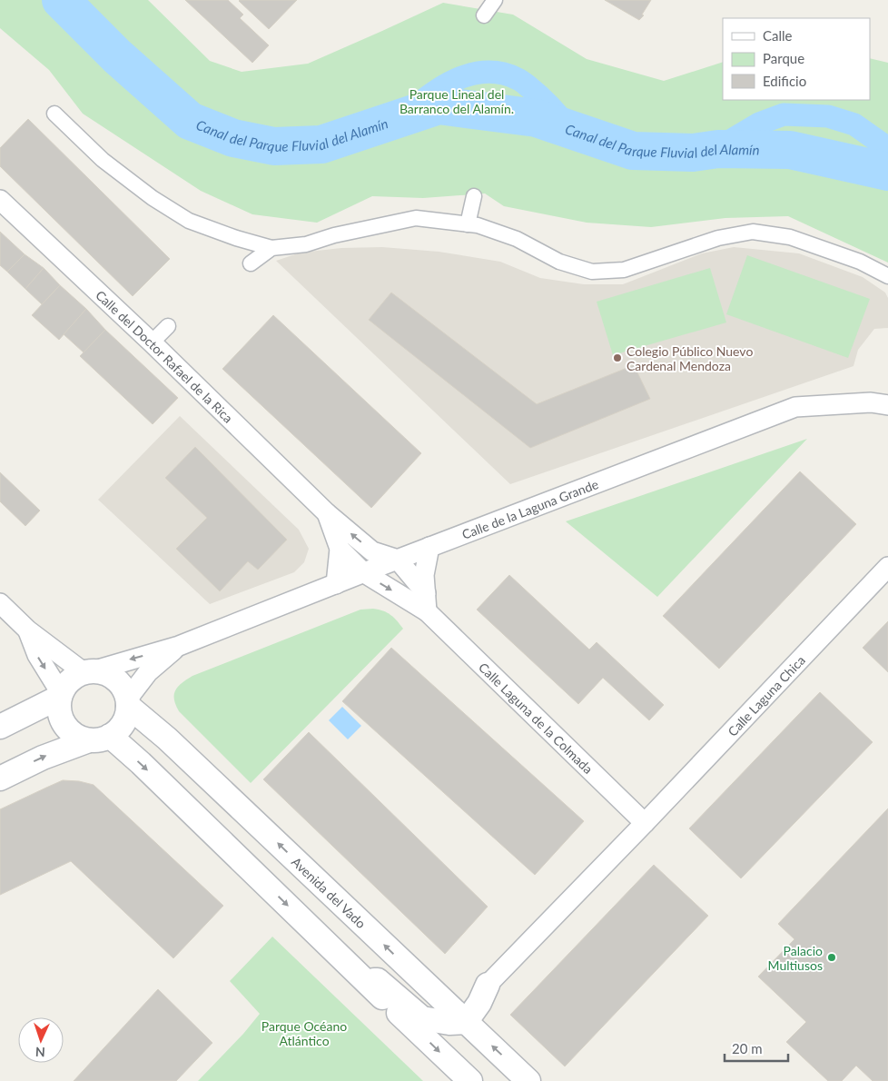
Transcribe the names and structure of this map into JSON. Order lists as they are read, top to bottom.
{
  "streets": {
    "street": [
      "Calle del Doctor Rafael de la Rica",
      "Calle de la Laguna Grande",
      "Calle Laguna Chica",
      "Calle Laguna de la Colmada",
      "Avenida del Vado"
    ]
  },
  "crossings": [
    ["Calle del Doctor Rafael de la Rica", "Calle de la Laguna Grande"],
    ["Calle de la Laguna Grande", "Avenida del Vado"],
    ["Calle Laguna Chica", "Calle Laguna de la Colmada"]
  ],
  "water": ["Canal del Parque Fluvial del Alamín"],
  "parks": ["Parque Lineal del Barranco del Alamín.", "Parque Océano Atlántico"],
  "places": ["Colegio Público Nuevo Cardenal Mendoza", "Palacio Multiusos"],
  "legend": ["Calle", "Parque", "Edificio"],
  "scale_bar": "20 m",
  "north": "bottom"
}
